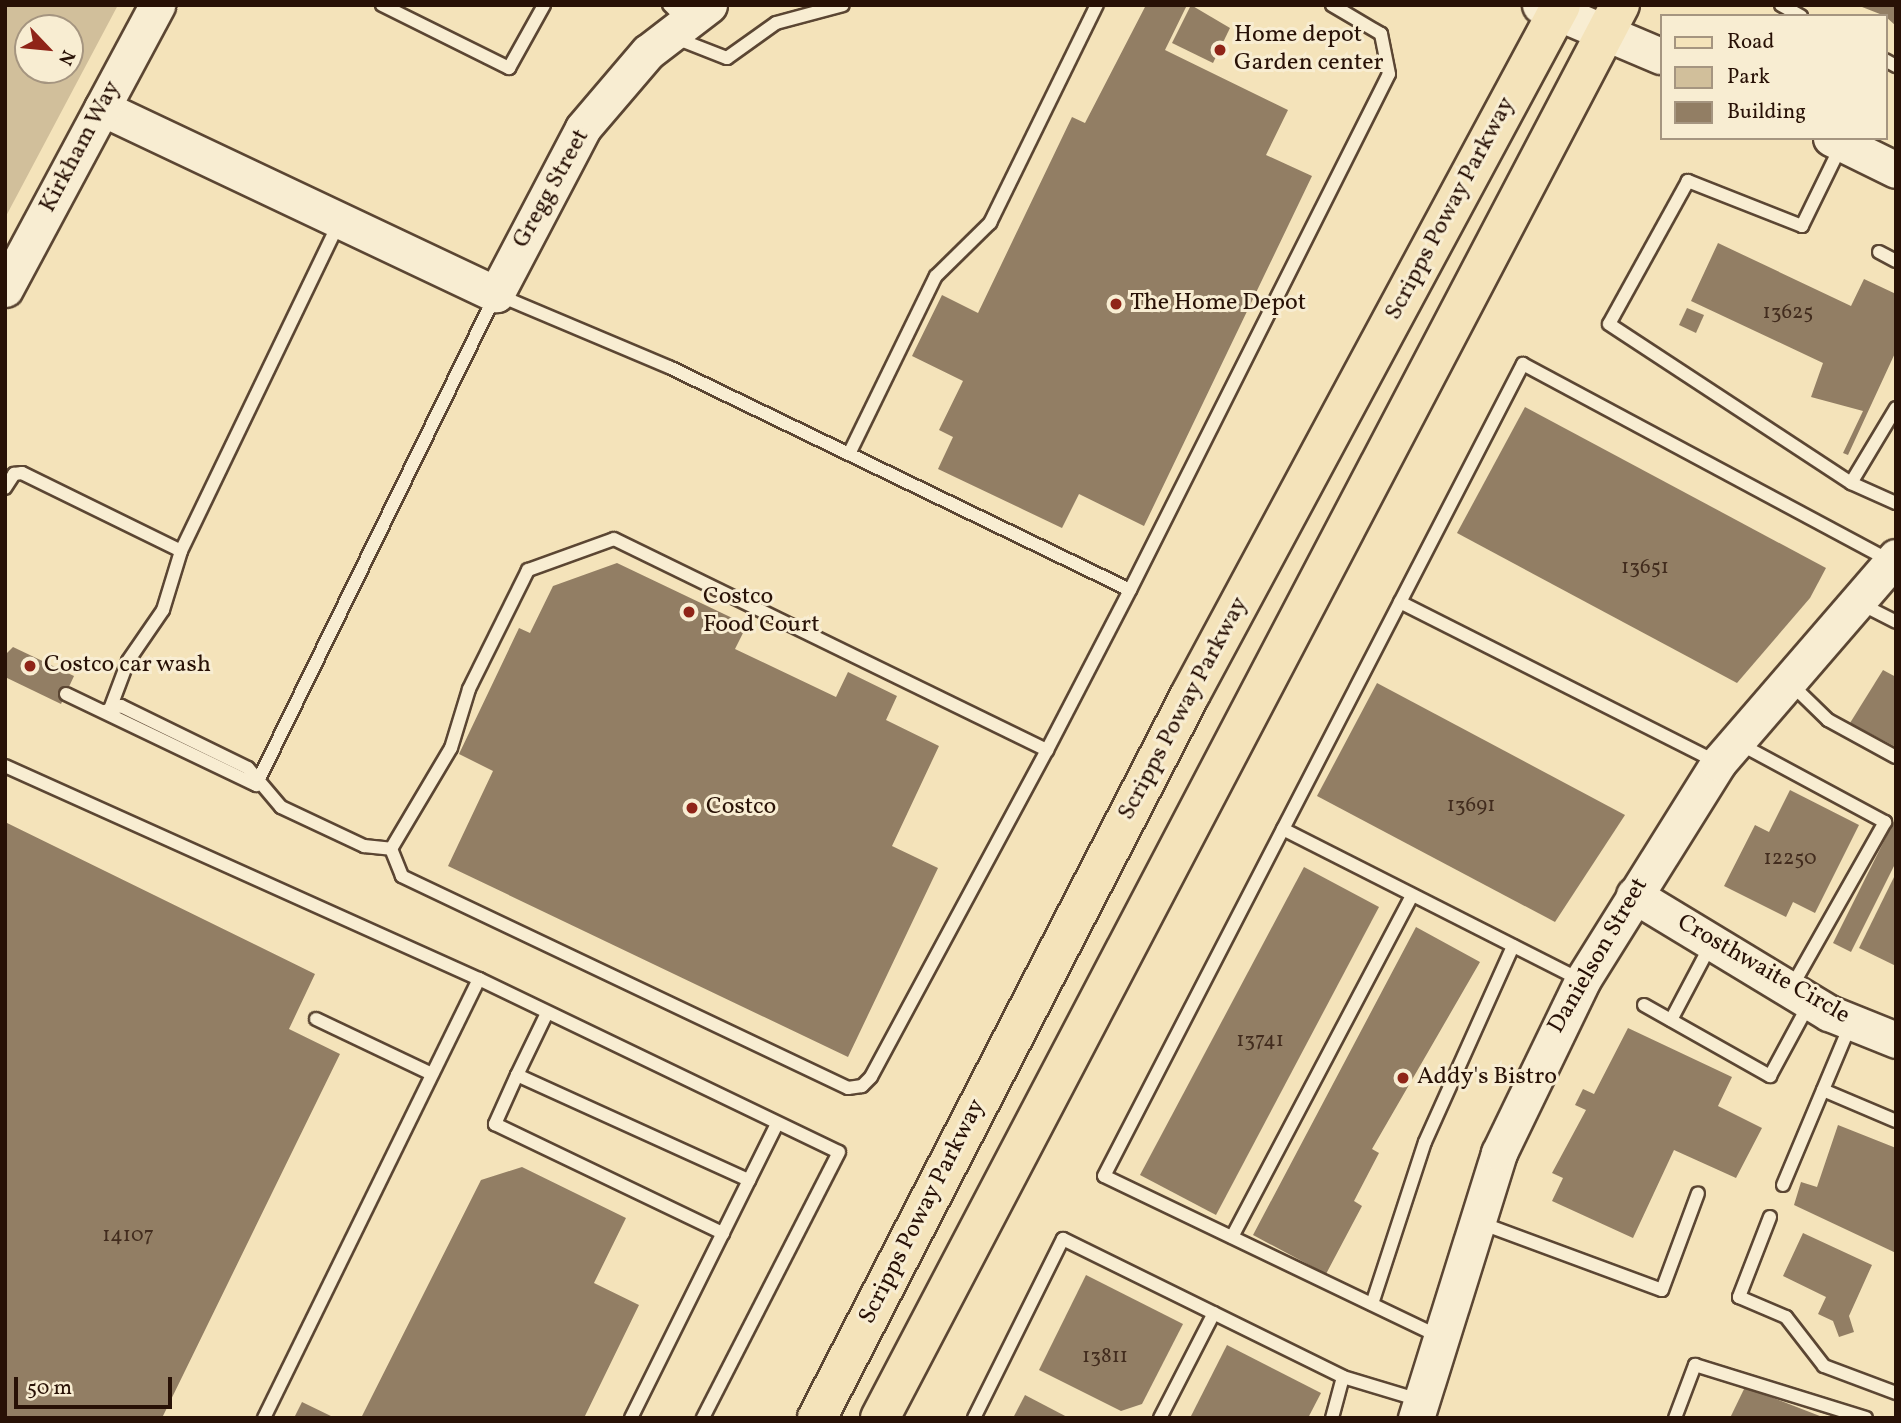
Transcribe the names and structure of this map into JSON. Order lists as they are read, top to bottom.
{
  "streets": {
    "main road": ["Scripps Poway Parkway"],
    "street": [
      "Kirkham Way",
      "Gregg Street",
      "Danielson Street",
      "Crosthwaite Circle"
    ]
  },
  "crossings": [
    ["Danielson Street", "Crosthwaite Circle"]
  ],
  "places": [
    "Home depot Garden center",
    "The Home Depot",
    "Costco Food Court",
    "Costco car wash",
    "Costco",
    "Addy's Bistro"
  ],
  "house_numbers": [
    "13625",
    "13651",
    "13691",
    "12250",
    "13741",
    "14107",
    "13811"
  ],
  "legend": ["Road", "Park", "Building"],
  "scale_bar": "50 m",
  "north": "bottom right"
}
